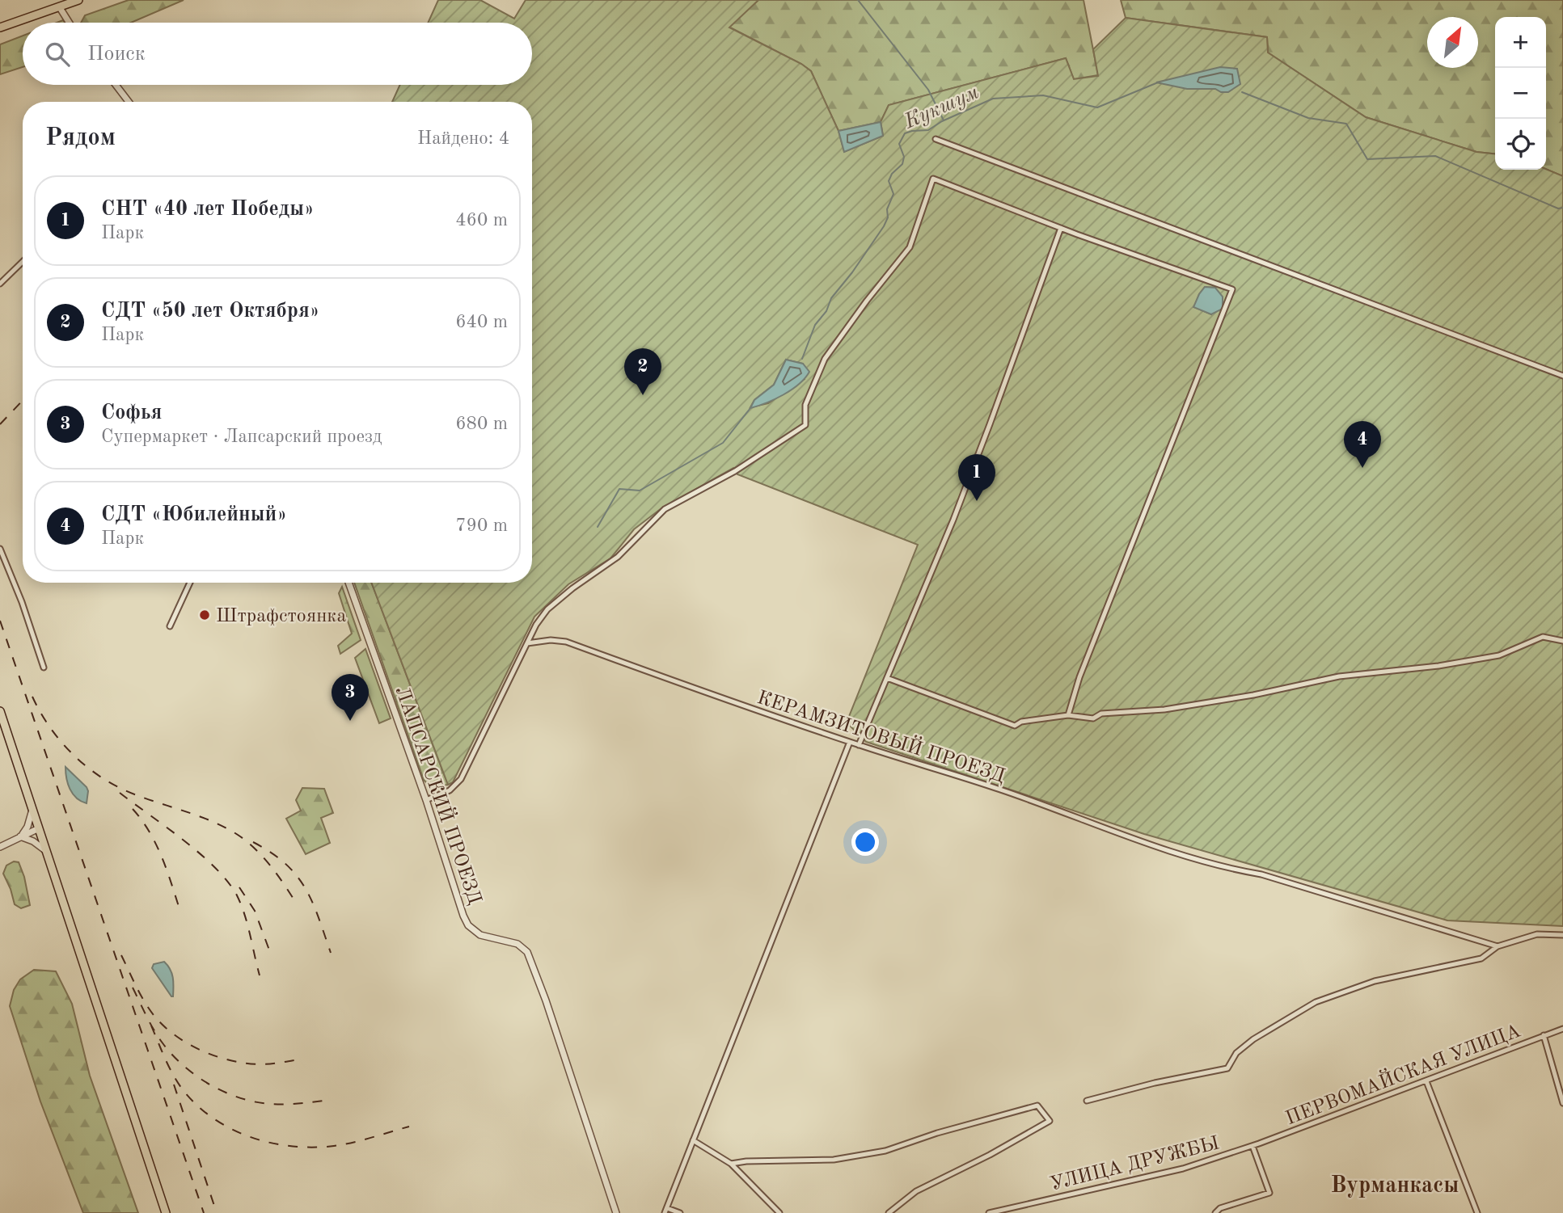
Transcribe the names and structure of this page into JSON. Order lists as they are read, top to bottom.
{
  "streets": {
    "street": [
      "КЕРАМЗИТОВЫЙ ПРОЕЗД",
      "ЛАПСАРСКИЙ ПРОЕЗД",
      "ПЕРВОМАЙСКАЯ УЛИЦА",
      "УЛИЦА ДРУЖБЫ"
    ]
  },
  "crossings": [
    ["ПЕРВОМАЙСКАЯ УЛИЦА", "УЛИЦА ДРУЖБЫ"]
  ],
  "districts": ["Вурманкасы"],
  "water": ["Кукшум"],
  "places": ["Штрафстоянка"],
  "north": "top right",
  "page": {
    "map_buttons": ["+", "−"],
    "search": "Поиск",
    "heading": ["Рядом", "Найдено: 4"],
    "list": [
      {
        "mark": "1",
        "name": "СНТ «40 лет Победы»",
        "note": "Парк",
        "value": "460 m"
      },
      {
        "mark": "2",
        "name": "СДТ «50 лет Октября»",
        "note": "Парк",
        "value": "640 m"
      },
      {
        "mark": "3",
        "name": "Софья",
        "note": "Супермаркет · Лапсарский проезд",
        "value": "680 m"
      },
      {
        "mark": "4",
        "name": "СДТ «Юбилейный»",
        "note": "Парк",
        "value": "790 m"
      }
    ],
    "pins": [
      "2",
      "4",
      "1",
      "3"
    ]
  }
}
